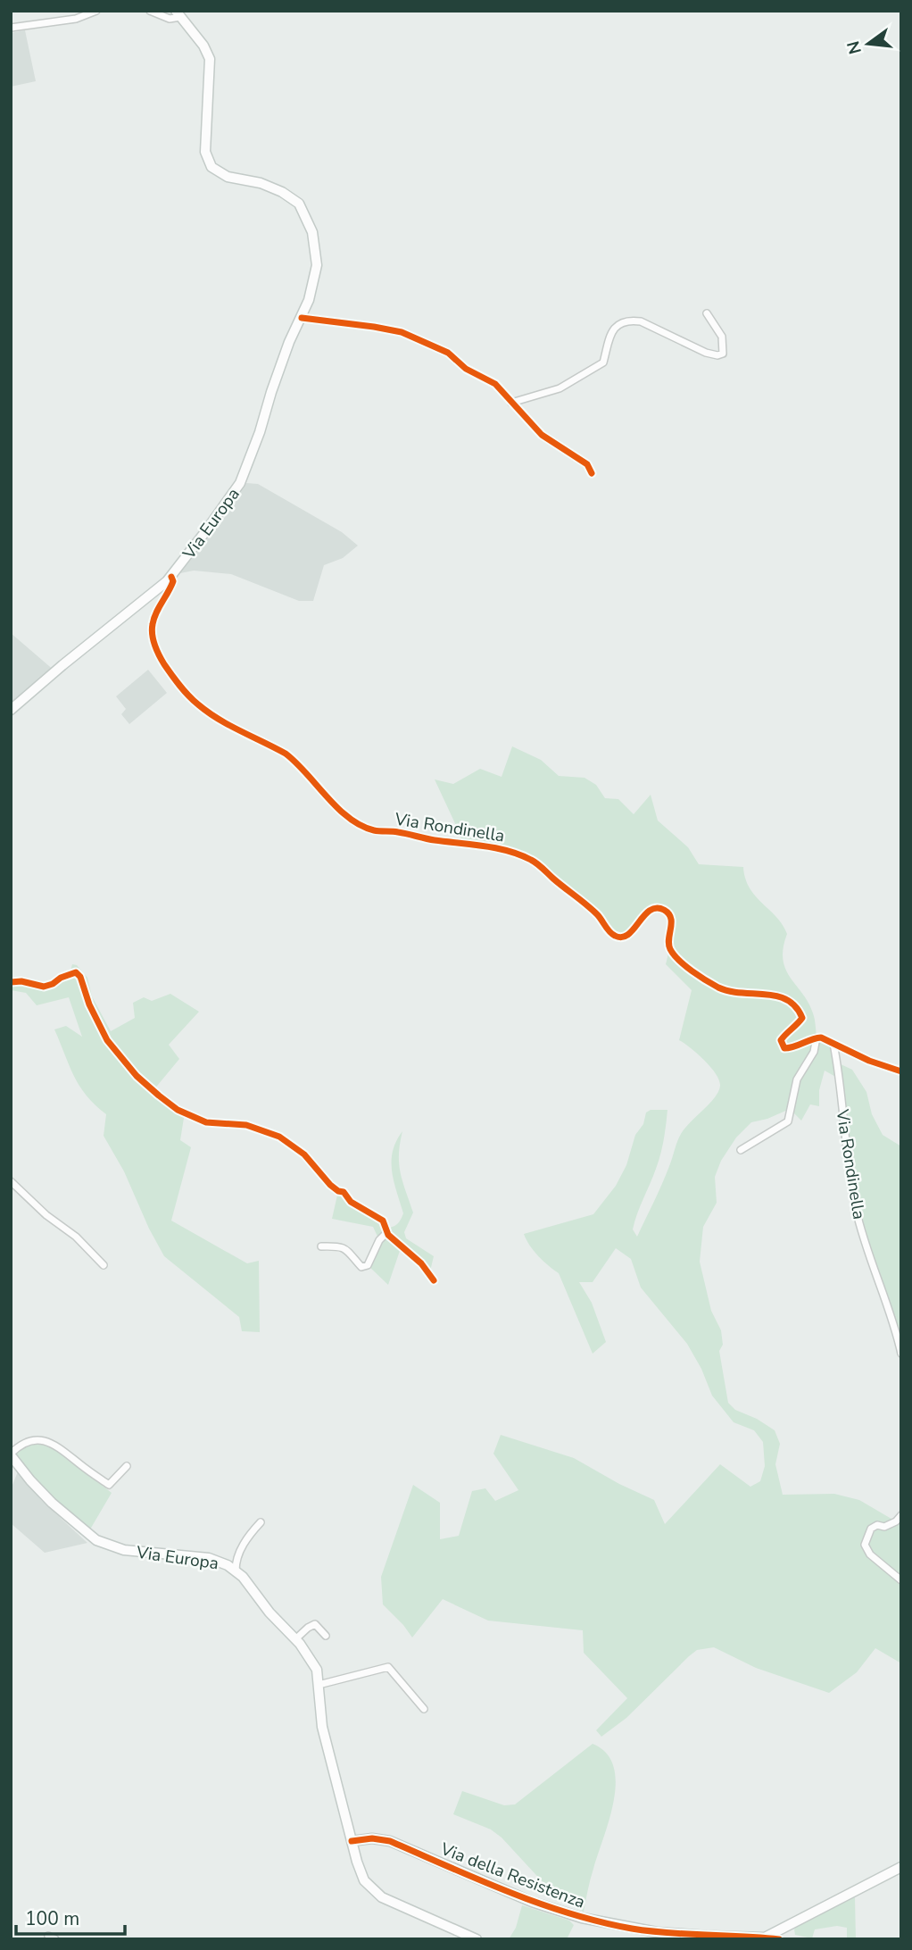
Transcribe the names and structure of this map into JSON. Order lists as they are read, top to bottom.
{
  "streets": {
    "main road": ["Via Europa", "Via della Resistenza"],
    "street": ["Via Rondinella"]
  },
  "crossings": [
    ["Via Europa", "Via Rondinella"],
    ["Via Europa", "Via della Resistenza"]
  ],
  "scale_bar": "100 m",
  "north": "left"
}
